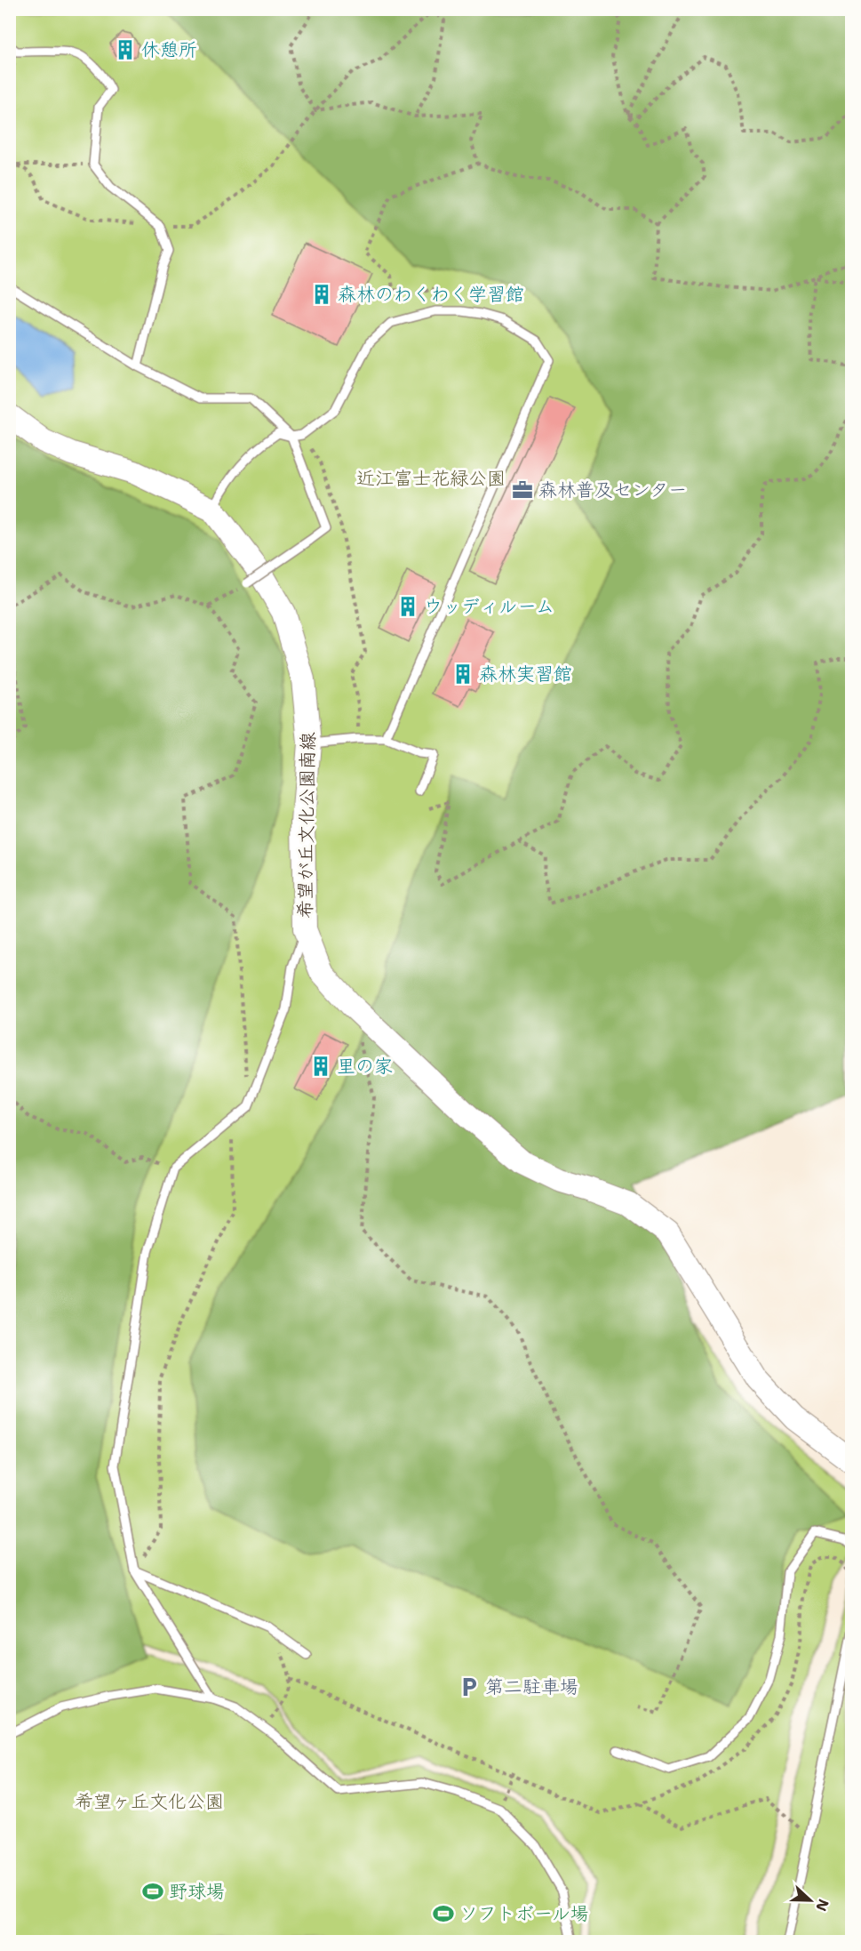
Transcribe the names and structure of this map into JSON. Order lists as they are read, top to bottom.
{
  "streets": {
    "main road": ["希望が丘文化公園南線"]
  },
  "parks": ["近江富士花緑公園", "希望ヶ丘文化公園"],
  "places": {
    "building": [
      "休憩所",
      "森林のわくわく学習館",
      "ウッディルーム",
      "森林実習館",
      "里の家"
    ],
    "office": ["森林普及センター"],
    "parking": ["第二駐車場"],
    "sports": ["野球場", "ソフトボール場"]
  },
  "north": "right"
}
